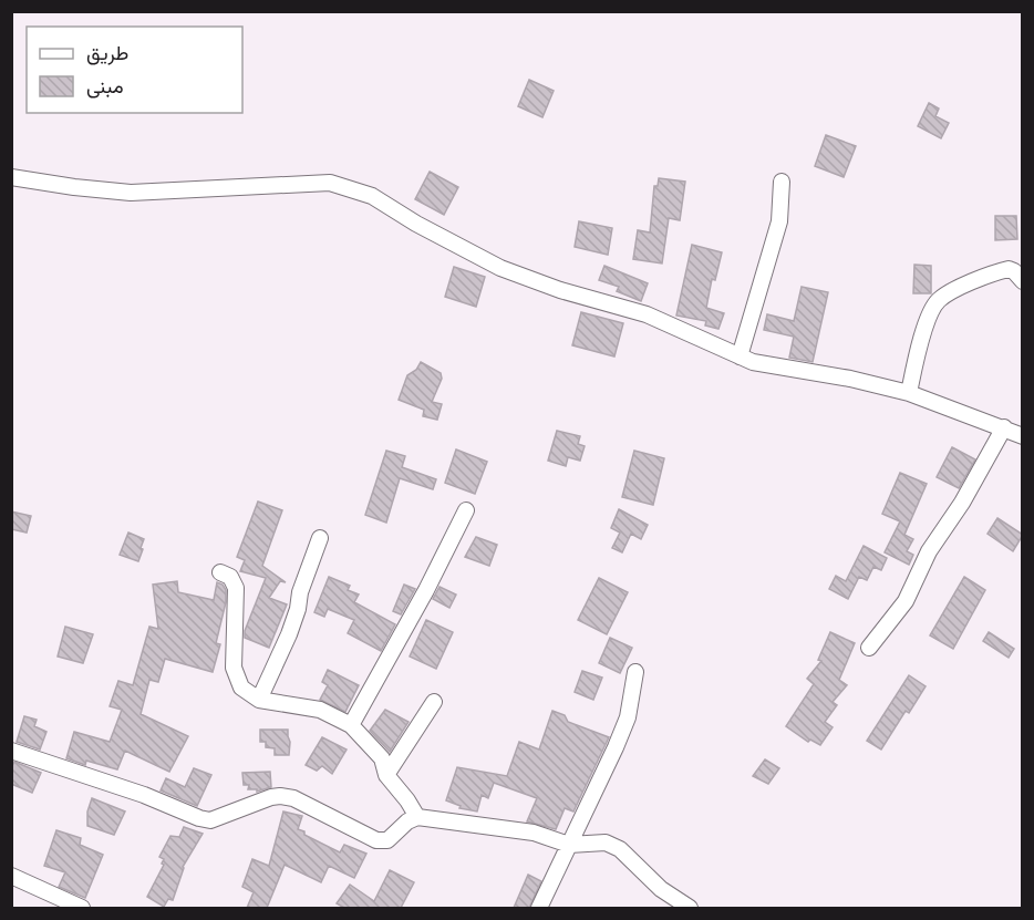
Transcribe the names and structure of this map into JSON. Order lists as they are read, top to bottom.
{
  "legend": ["طريق", "مبنى"]
}
